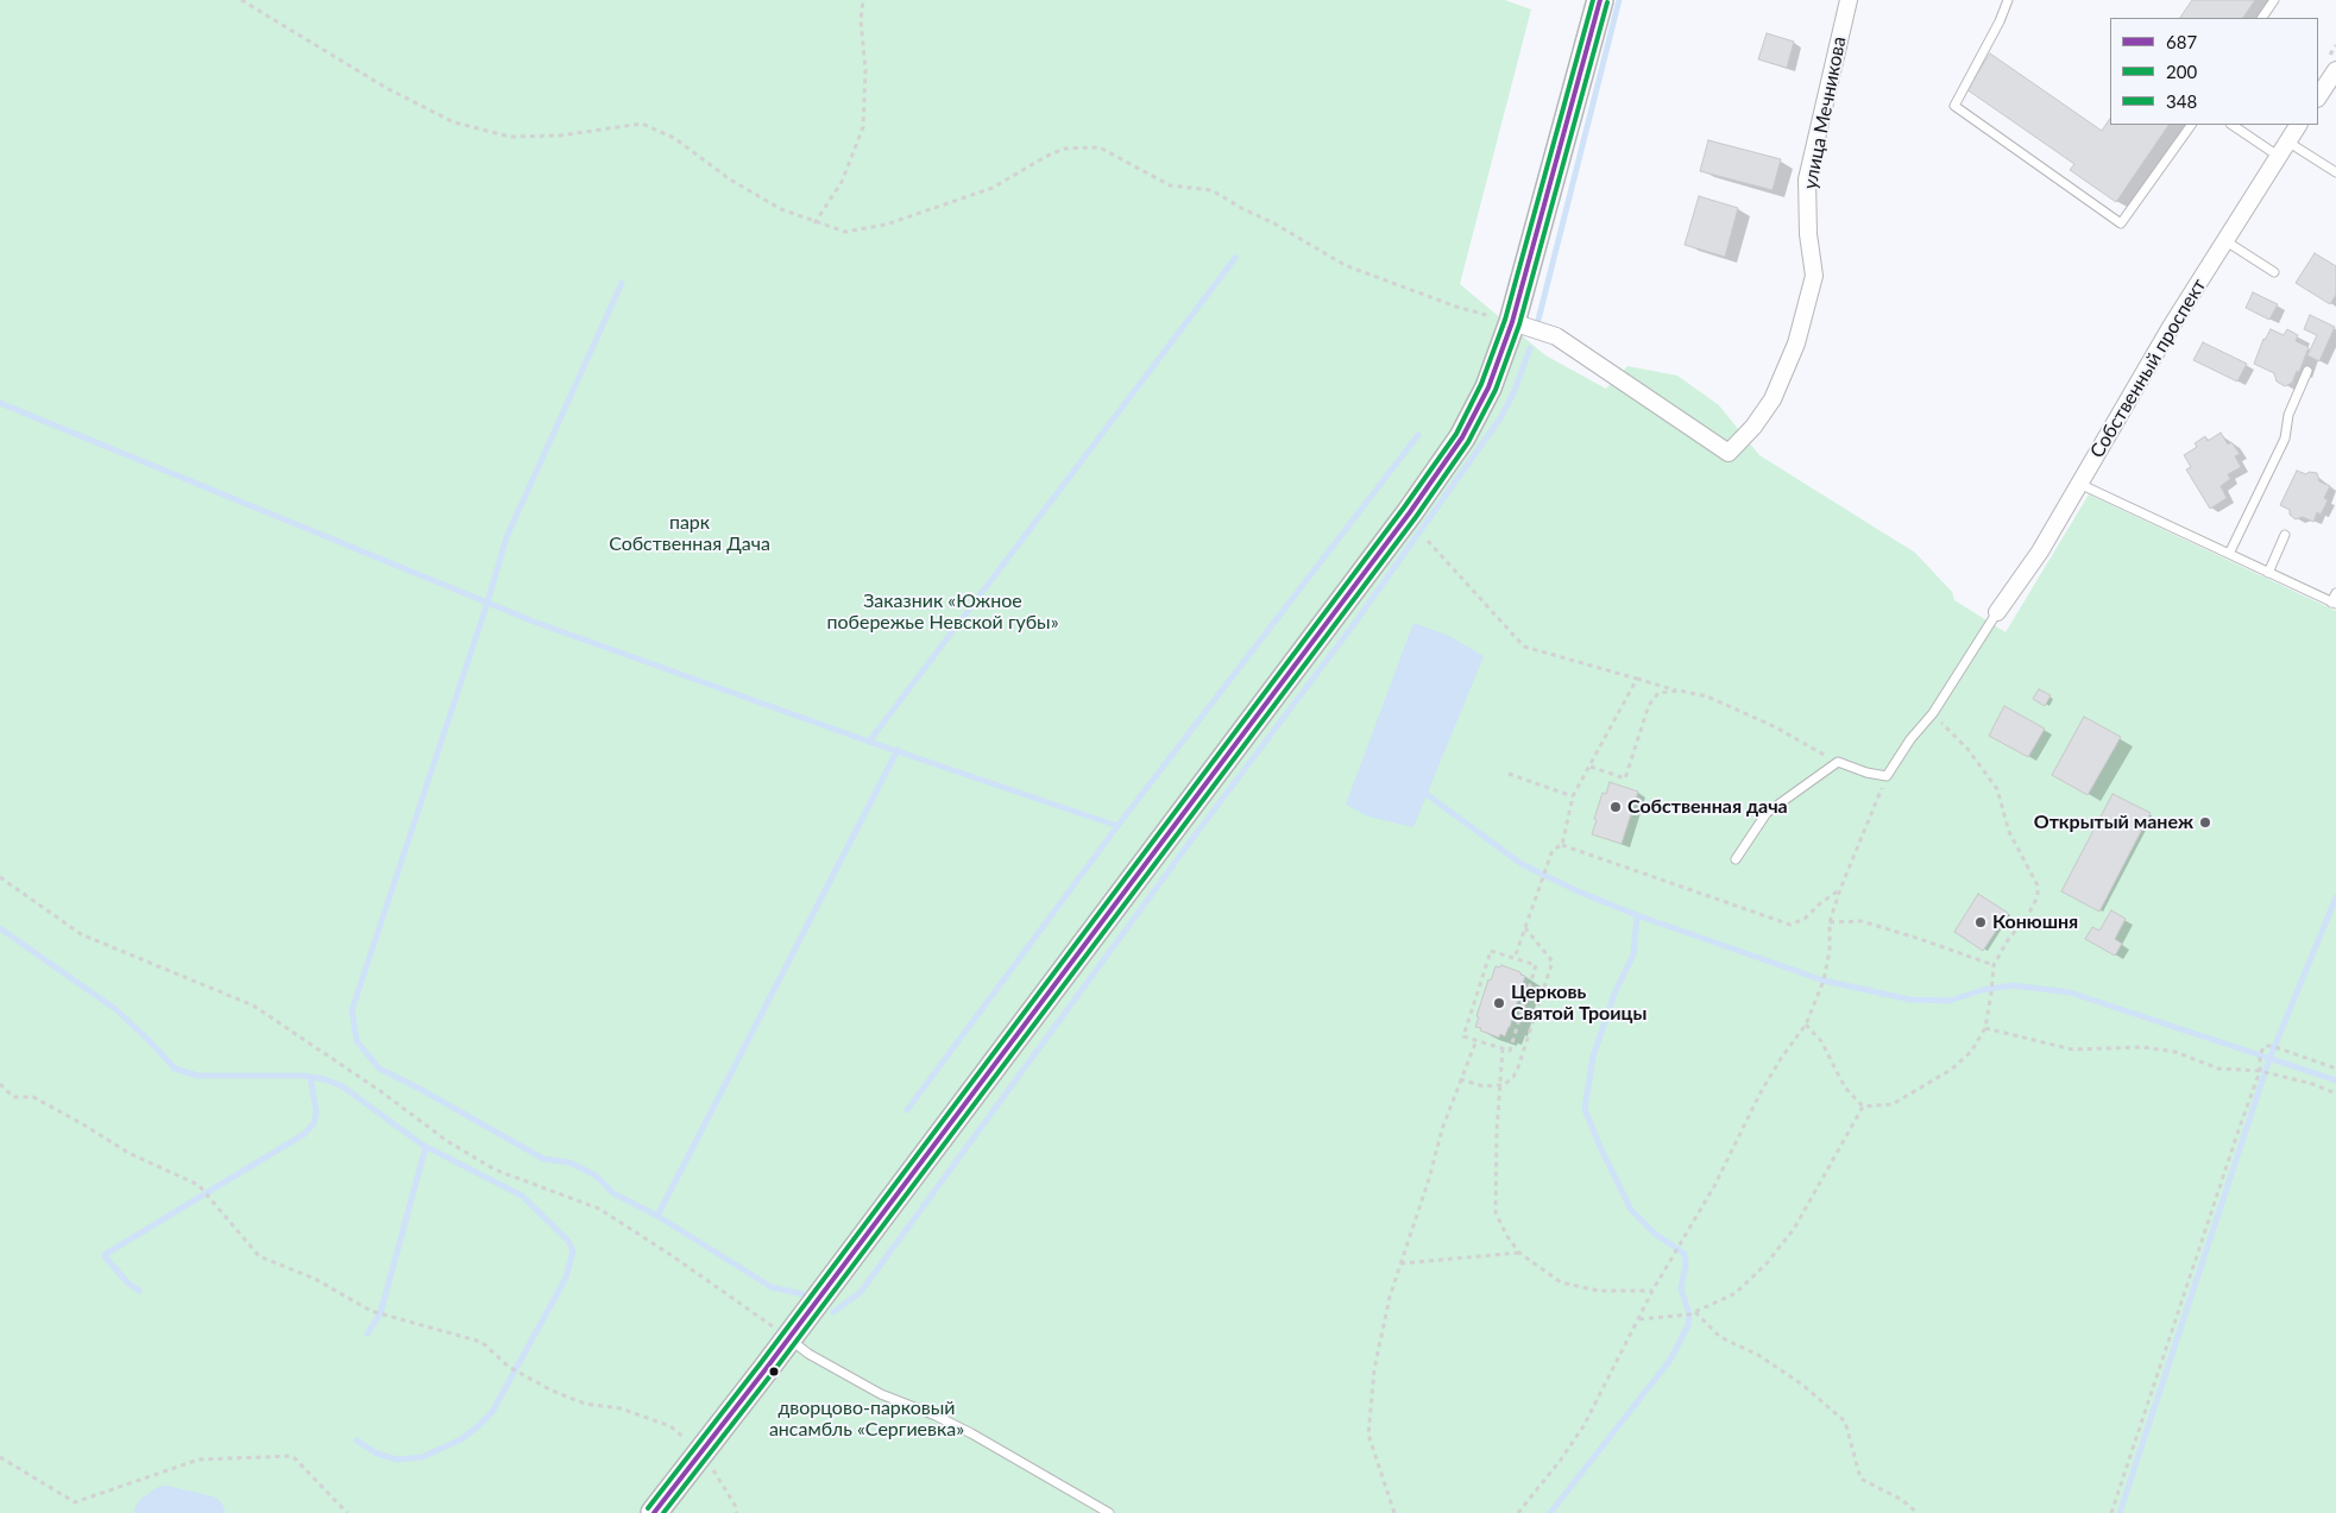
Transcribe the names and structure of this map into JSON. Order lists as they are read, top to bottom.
{
  "streets": {
    "street": ["улица Мечникова", "Собственный проспект"]
  },
  "parks": ["парк Собственная Дача", "Заказник «Южное побережье Невской губы»", "дворцово-парковый ансамбль «Сергиевка»"],
  "places": [
    "Собственная дача",
    "Открытый манеж",
    "Конюшня",
    "Церковь Святой Троицы"
  ],
  "lines": ["transit line 687", "transit line 348", "transit line 200"],
  "legend": ["687", "200", "348"]
}
